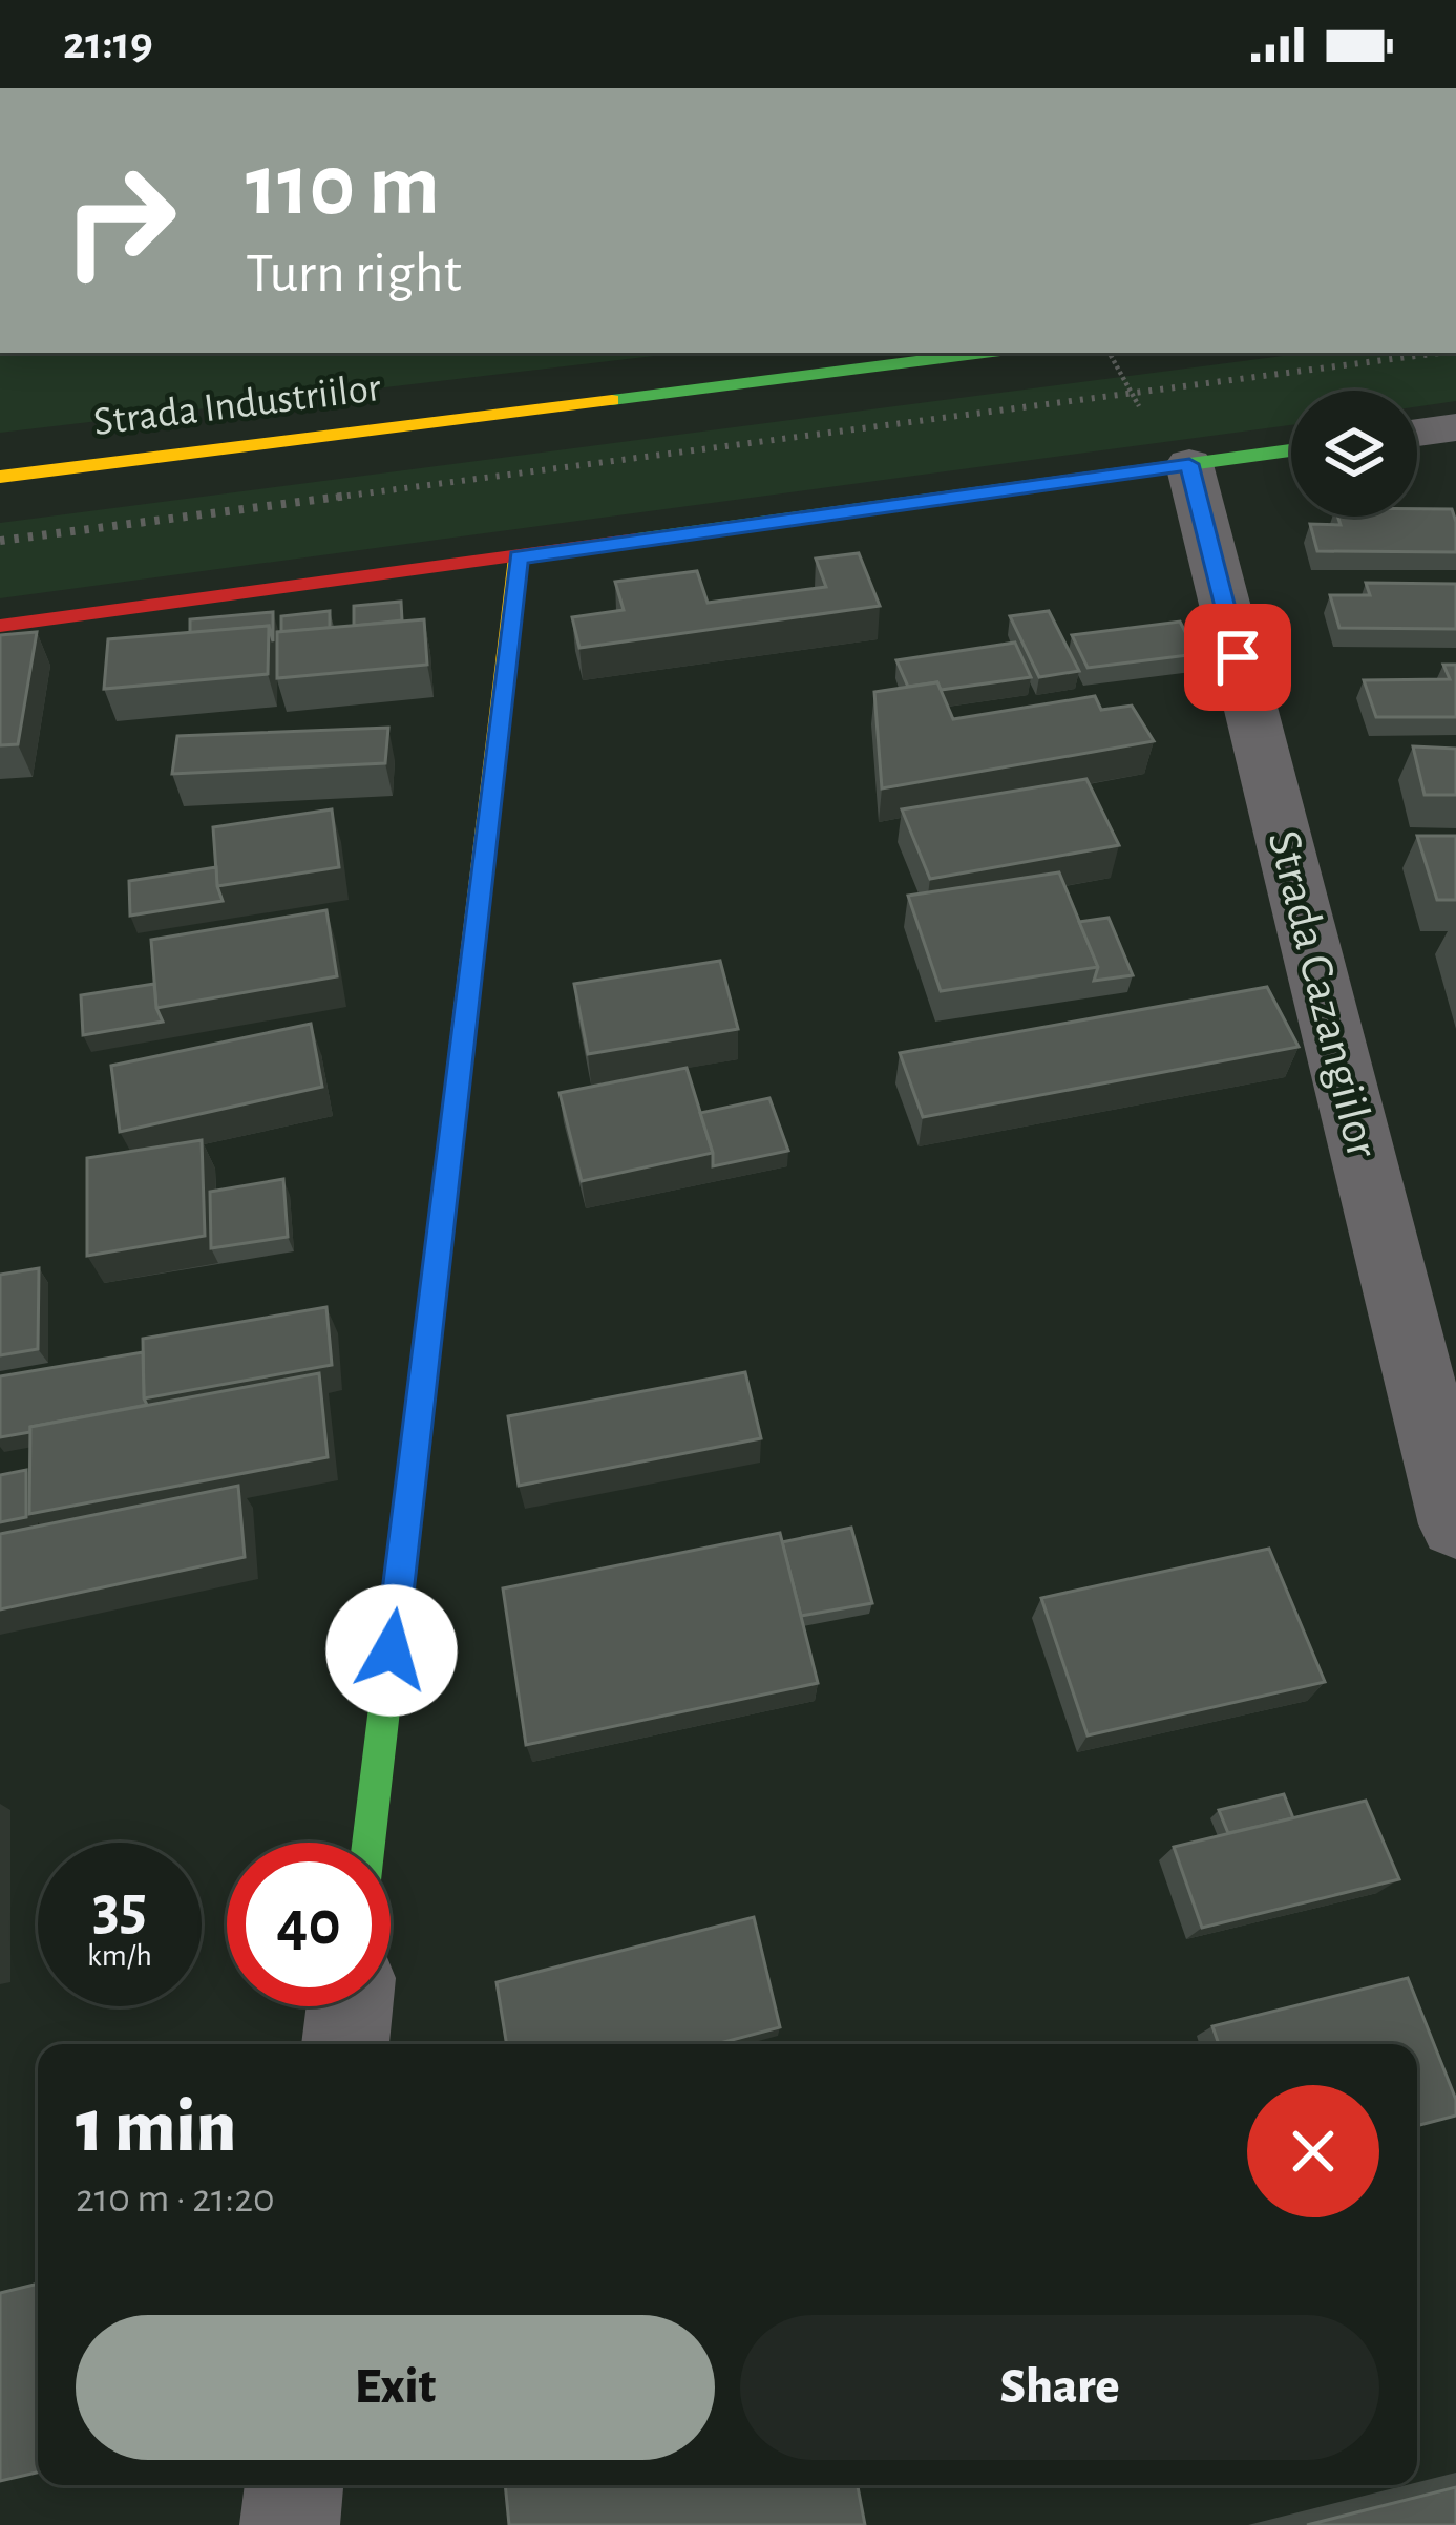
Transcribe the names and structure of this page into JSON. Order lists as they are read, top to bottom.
{
  "streets": {
    "street": ["Strada Industriilor", "Strada Cazangiilor"]
  },
  "page": {
    "status": "21:19",
    "turn": ["110 m", "Turn right"],
    "speed": "35 km/h",
    "limit": "40",
    "heading": ["1 min", "210 m · 21:20"],
    "buttons": ["Exit", "Share"]
  }
}
